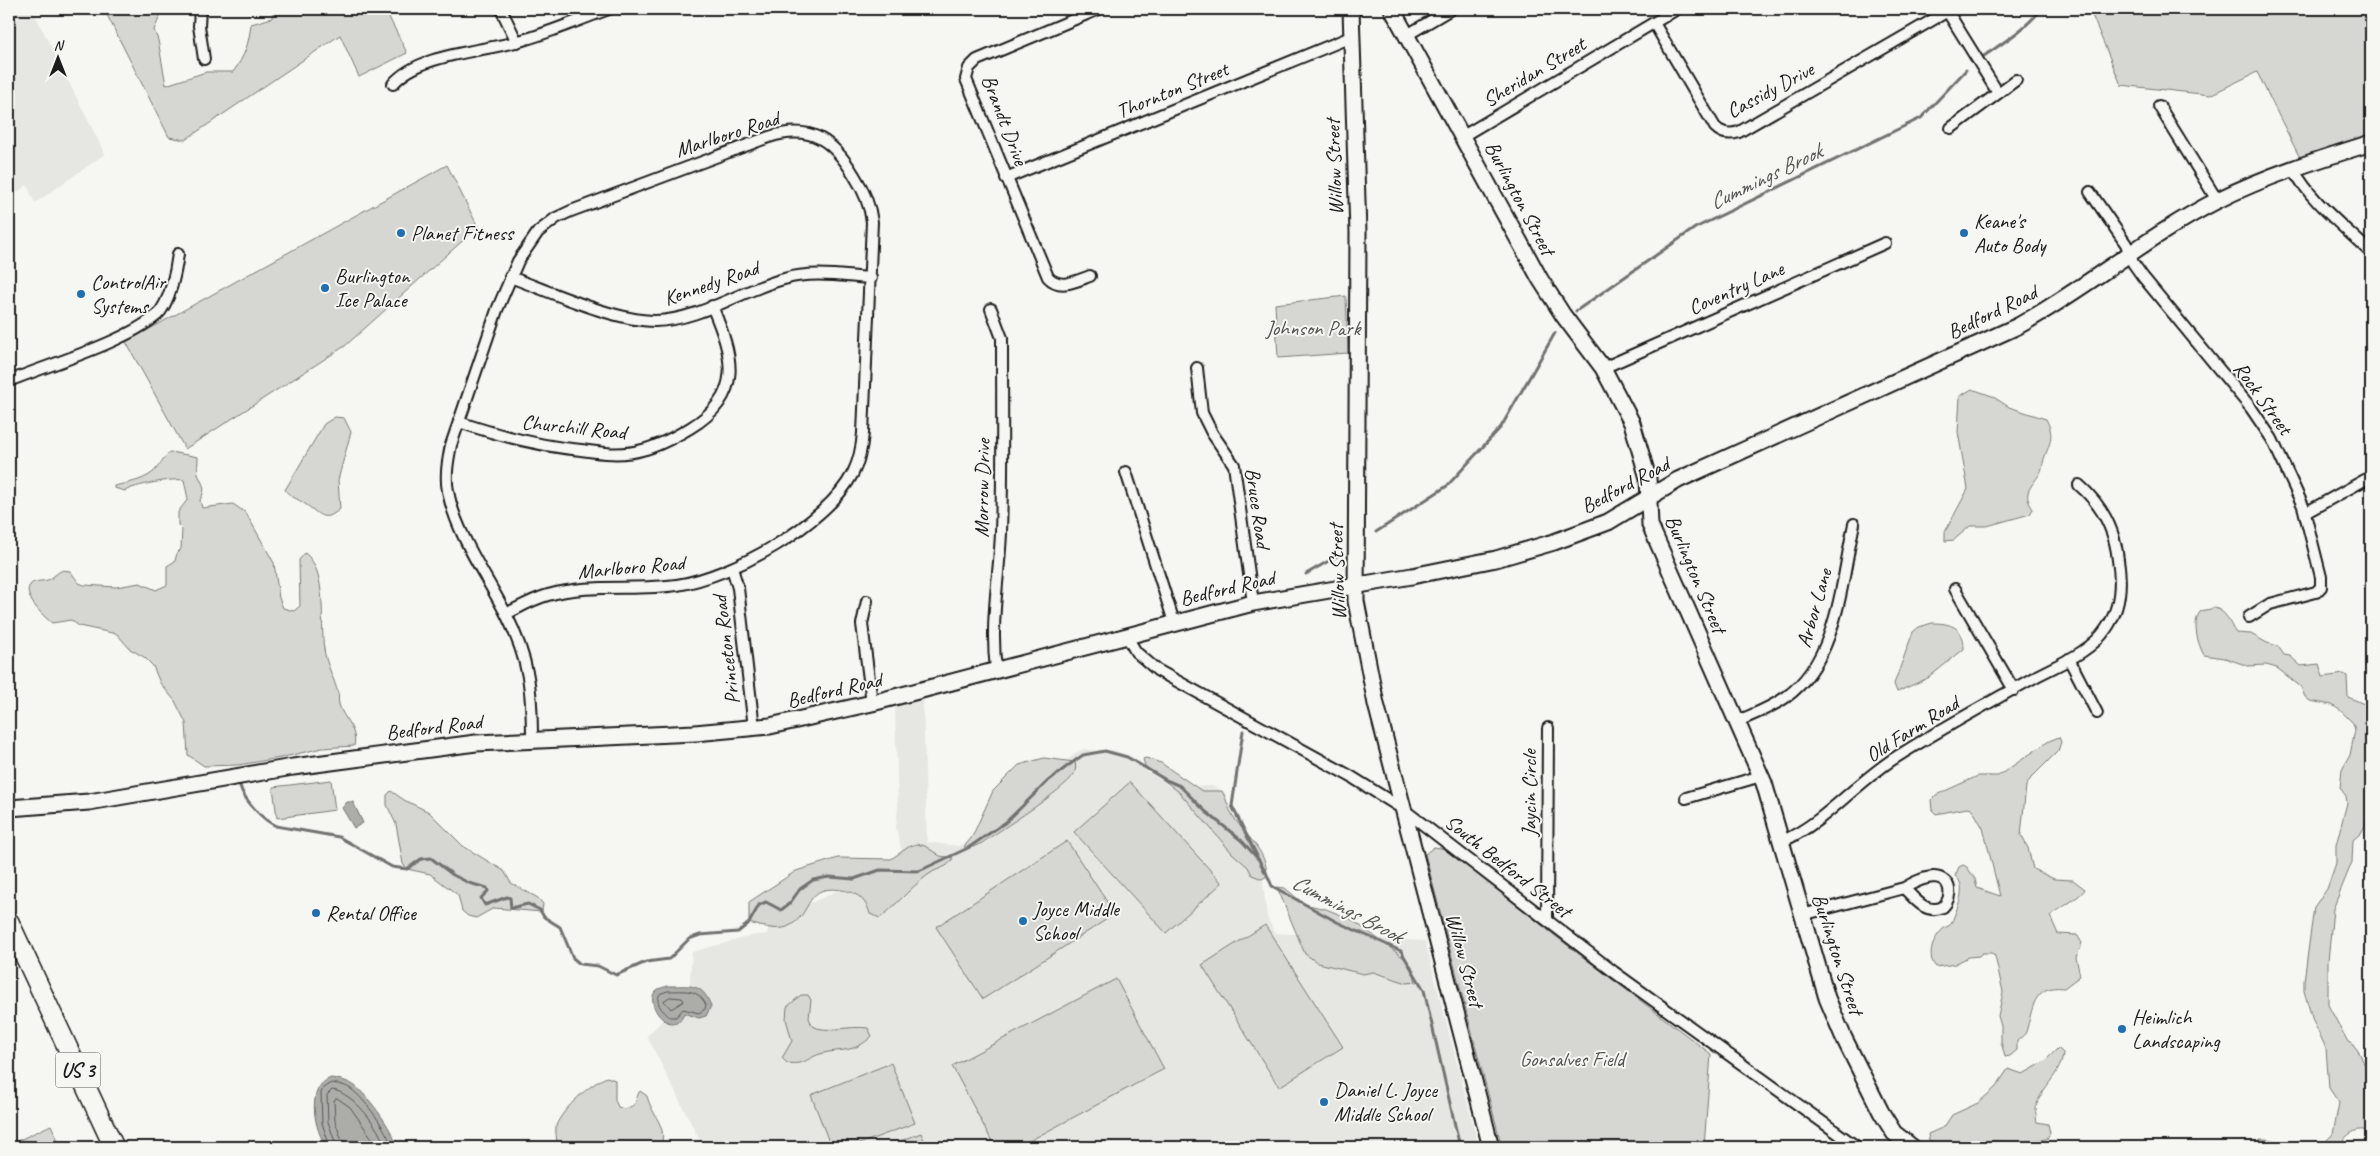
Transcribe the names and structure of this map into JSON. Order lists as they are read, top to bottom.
{
  "streets": {
    "highway": ["US 3"],
    "street": [
      "Sheridan Street",
      "Thornton Street",
      "Cassidy Drive",
      "Brandt Drive",
      "Marlboro Road",
      "Willow Street",
      "Burlington Street",
      "Kennedy Road",
      "Coventry Lane",
      "Bedford Road",
      "Rock Street",
      "Churchill Road",
      "Morrow Drive",
      "Bruce Road",
      "Arbor Lane",
      "Princeton Road",
      "Old Farm Road",
      "Jaycin Circle",
      "South Bedford Street"
    ]
  },
  "crossings": [
    ["Sheridan Street", "Cassidy Drive"],
    ["Sheridan Street", "Burlington Street"],
    ["Thornton Street", "Brandt Drive"],
    ["Thornton Street", "Willow Street"],
    ["Marlboro Road", "Kennedy Road"],
    ["Marlboro Road", "Bedford Road"],
    ["Marlboro Road", "Churchill Road"],
    ["Marlboro Road", "Princeton Road"],
    ["Willow Street", "Bedford Road"],
    ["Willow Street", "South Bedford Street"],
    ["Burlington Street", "Coventry Lane"],
    ["Burlington Street", "Bedford Road"],
    ["Burlington Street", "Arbor Lane"],
    ["Burlington Street", "Old Farm Road"],
    ["Kennedy Road", "Churchill Road"],
    ["Bedford Road", "Rock Street"],
    ["Bedford Road", "Morrow Drive"],
    ["Bedford Road", "Bruce Road"],
    ["Bedford Road", "Princeton Road"],
    ["Bedford Road", "South Bedford Street"],
    ["Jaycin Circle", "South Bedford Street"]
  ],
  "water": ["Cummings Brook"],
  "parks": ["Johnson Park", "Gonsalves Field"],
  "places": [
    "Planet Fitness",
    "Keane's Auto Body",
    "Burlington Ice Palace",
    "ControlAir Systems",
    "Rental Office",
    "Joyce Middle School",
    "Heimlich Landscaping",
    "Daniel L. Joyce Middle School"
  ],
  "north": "top"
}
